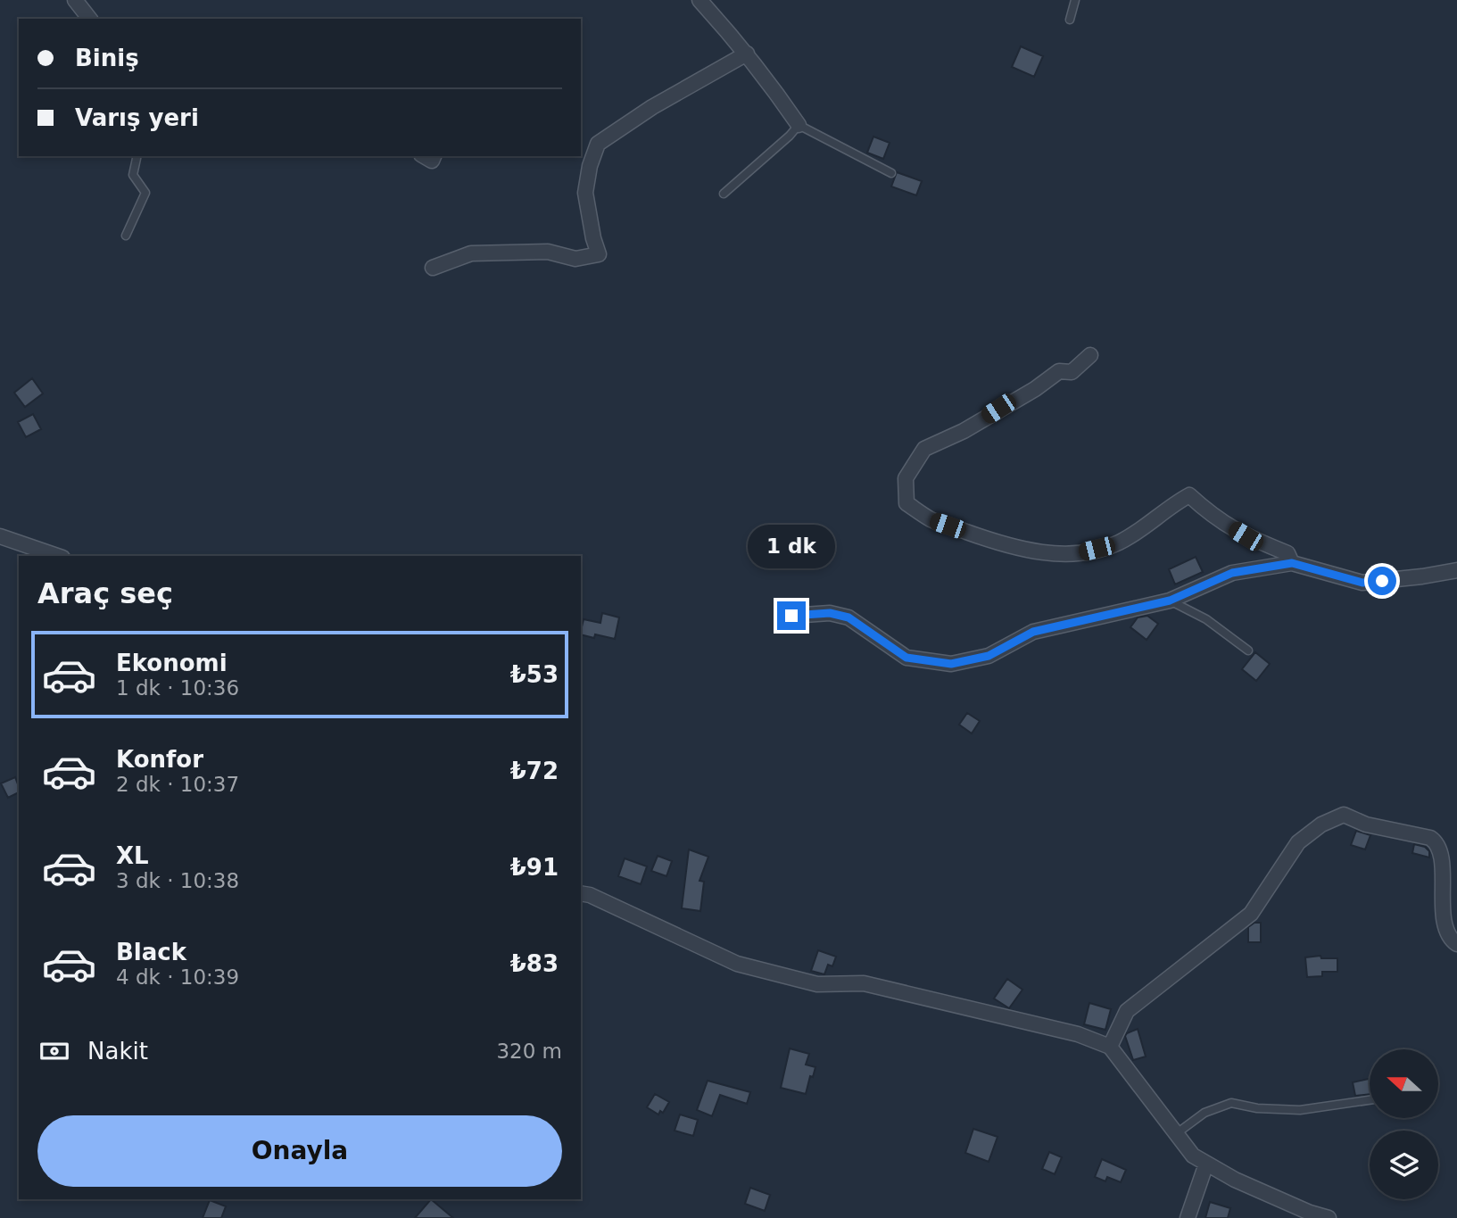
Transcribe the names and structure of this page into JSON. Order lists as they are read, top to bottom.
{
  "north": "left",
  "page": {
    "banner": ["Biniş", "Varış yeri"],
    "bubble": "1 dk",
    "heading": "Araç seç",
    "list": [
      {
        "name": "Ekonomi",
        "note": "1 dk · 10:36",
        "value": "₺53"
      },
      {
        "name": "Konfor",
        "note": "2 dk · 10:37",
        "value": "₺72"
      },
      {
        "name": "XL",
        "note": "3 dk · 10:38",
        "value": "₺91"
      },
      {
        "name": "Black",
        "note": "4 dk · 10:39",
        "value": "₺83"
      }
    ],
    "pay": ["Nakit", "320 m"],
    "buttons": "Onayla"
  }
}
